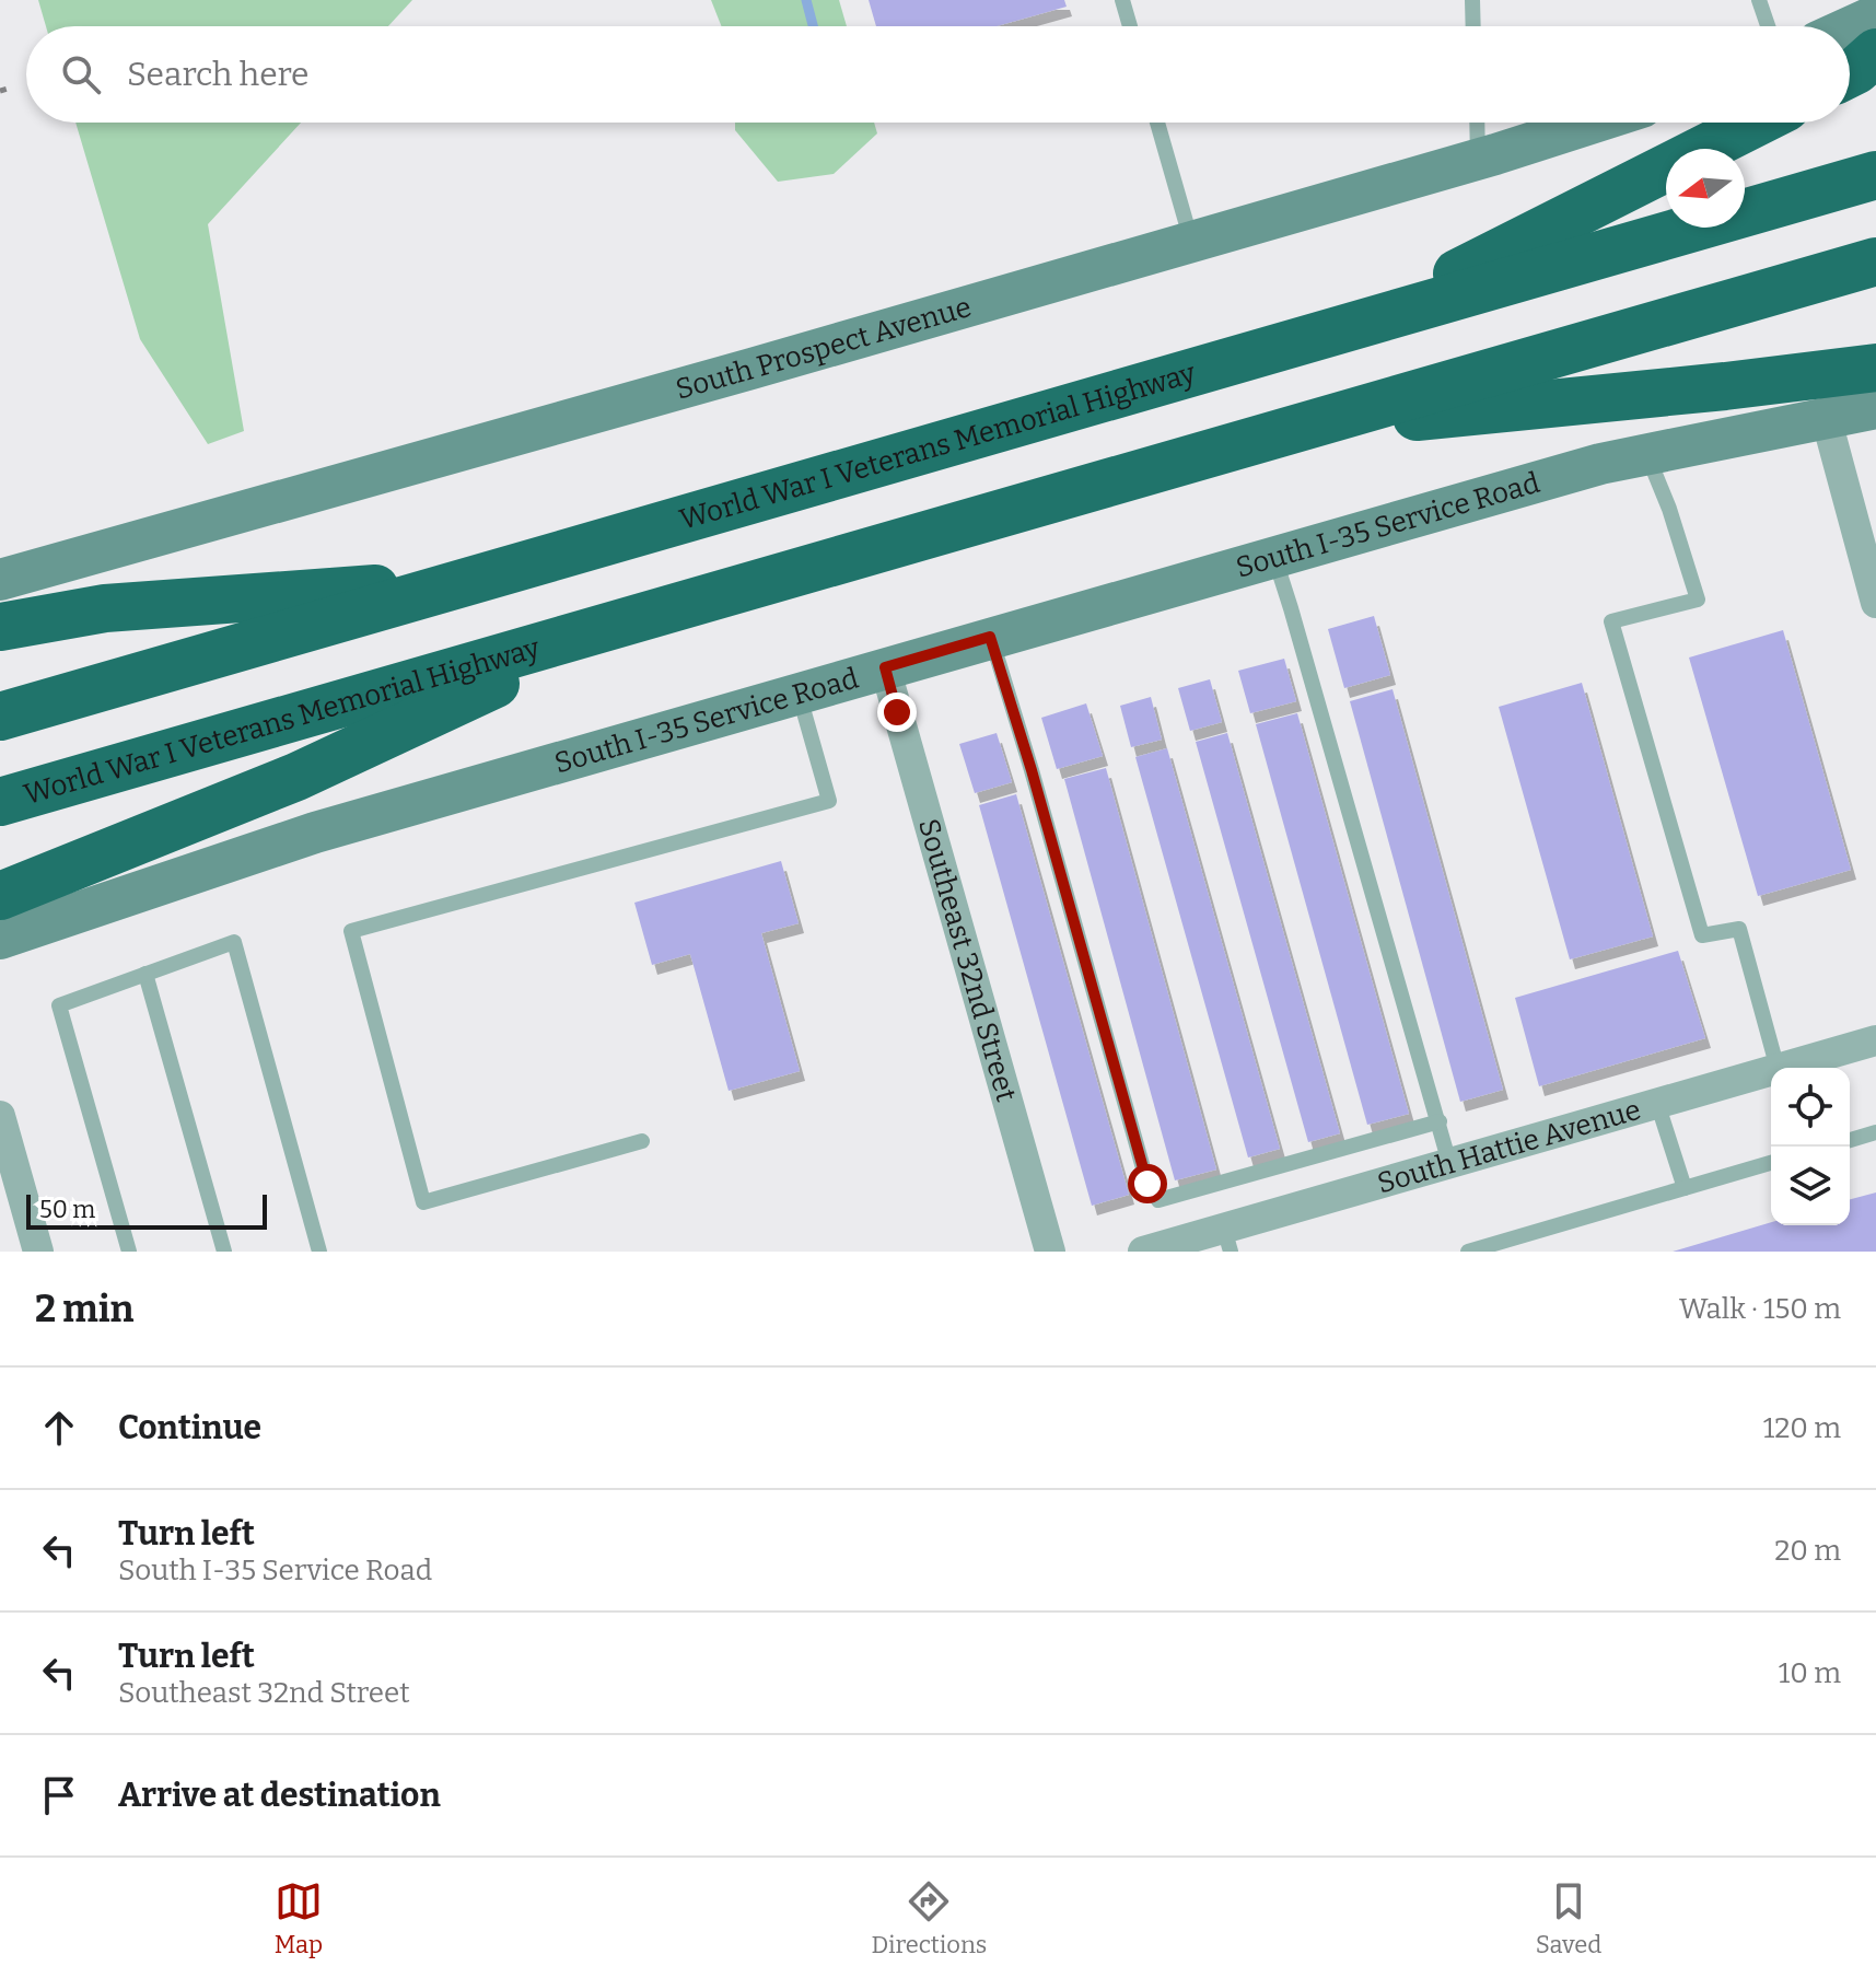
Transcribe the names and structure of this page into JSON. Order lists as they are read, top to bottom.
{
  "streets": {
    "highway": ["World War I Veterans Memorial Highway"],
    "main road": ["South Prospect Avenue", "South I-35 Service Road"],
    "street": ["Southeast 32nd Street", "South Hattie Avenue"]
  },
  "crossings": [
    ["South I-35 Service Road", "Southeast 32nd Street"]
  ],
  "scale_bar": "50 m",
  "north": "left",
  "page": {
    "search": "Search here",
    "scale": "50 m",
    "heading": ["2 min", "Walk · 150 m"],
    "list": [
      ["Continue", "120 m"],
      ["Turn left", "South I-35 Service Road", "20 m"],
      ["Turn left", "Southeast 32nd Street", "10 m"],
      "Arrive at destination"
    ],
    "nav": ["Map", "Directions", "Saved"]
  }
}
